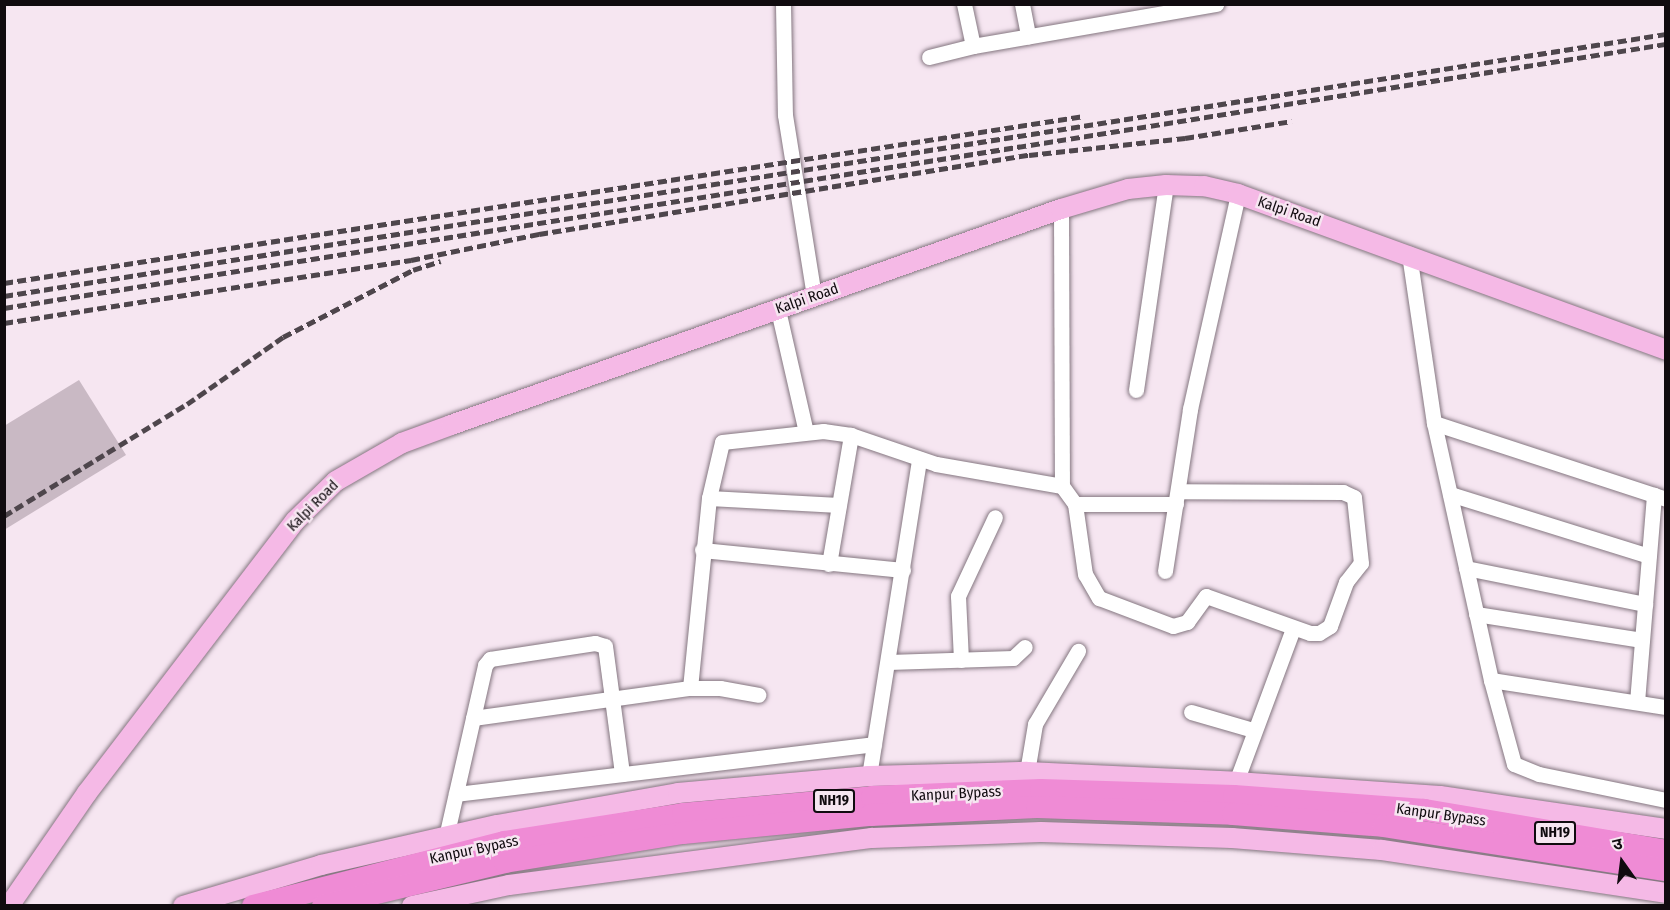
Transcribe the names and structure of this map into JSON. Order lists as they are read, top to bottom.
{
  "streets": {
    "highway": ["Kanpur Bypass", "NH19"],
    "main road": ["Kalpi Road"]
  },
  "north": "top"
}
